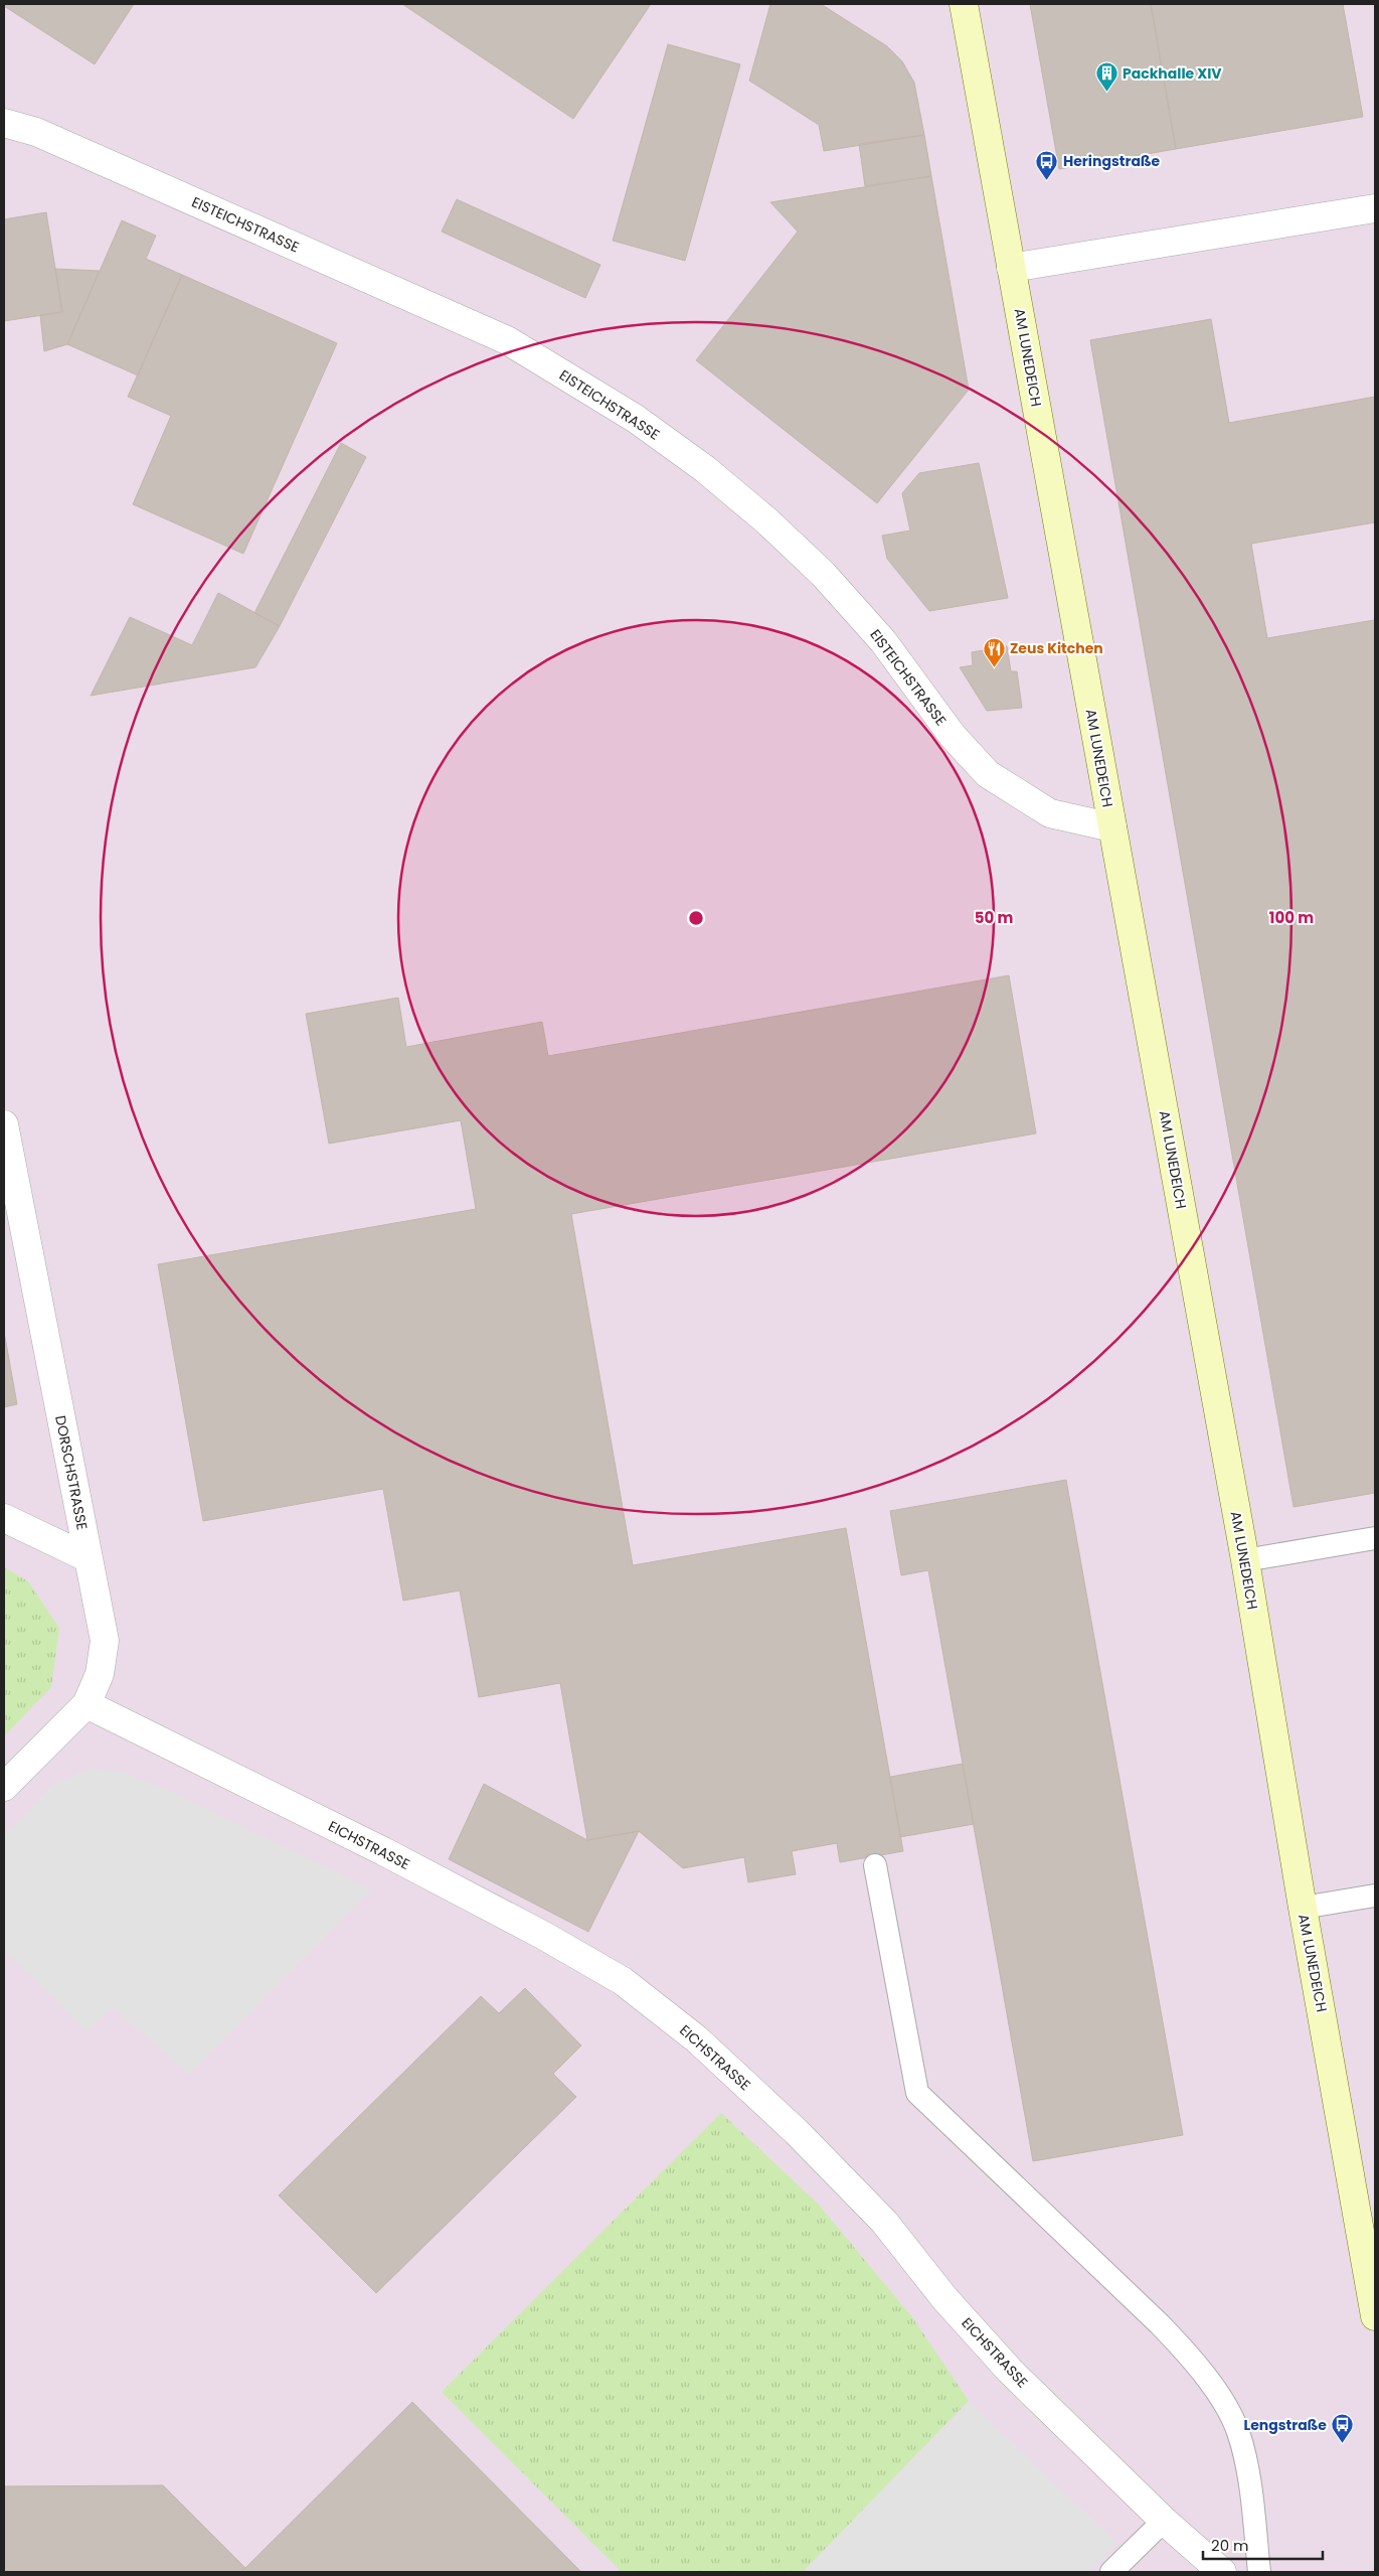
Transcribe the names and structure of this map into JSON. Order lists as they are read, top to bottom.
{
  "streets": {
    "street": [
      "EISTEICHSTRASSE",
      "AM LUNEDEICH",
      "DORSCHSTRASSE",
      "EICHSTRASSE"
    ]
  },
  "crossings": [
    ["EISTEICHSTRASSE", "AM LUNEDEICH"],
    ["DORSCHSTRASSE", "EICHSTRASSE"]
  ],
  "places": {
    "building": ["Packhalle XIV"],
    "bus stop": ["Heringstraße", "Lengstraße"],
    "restaurant": ["Zeus Kitchen"]
  },
  "scale_bar": "20 m",
  "rings": ["50 m", "100 m"]
}
